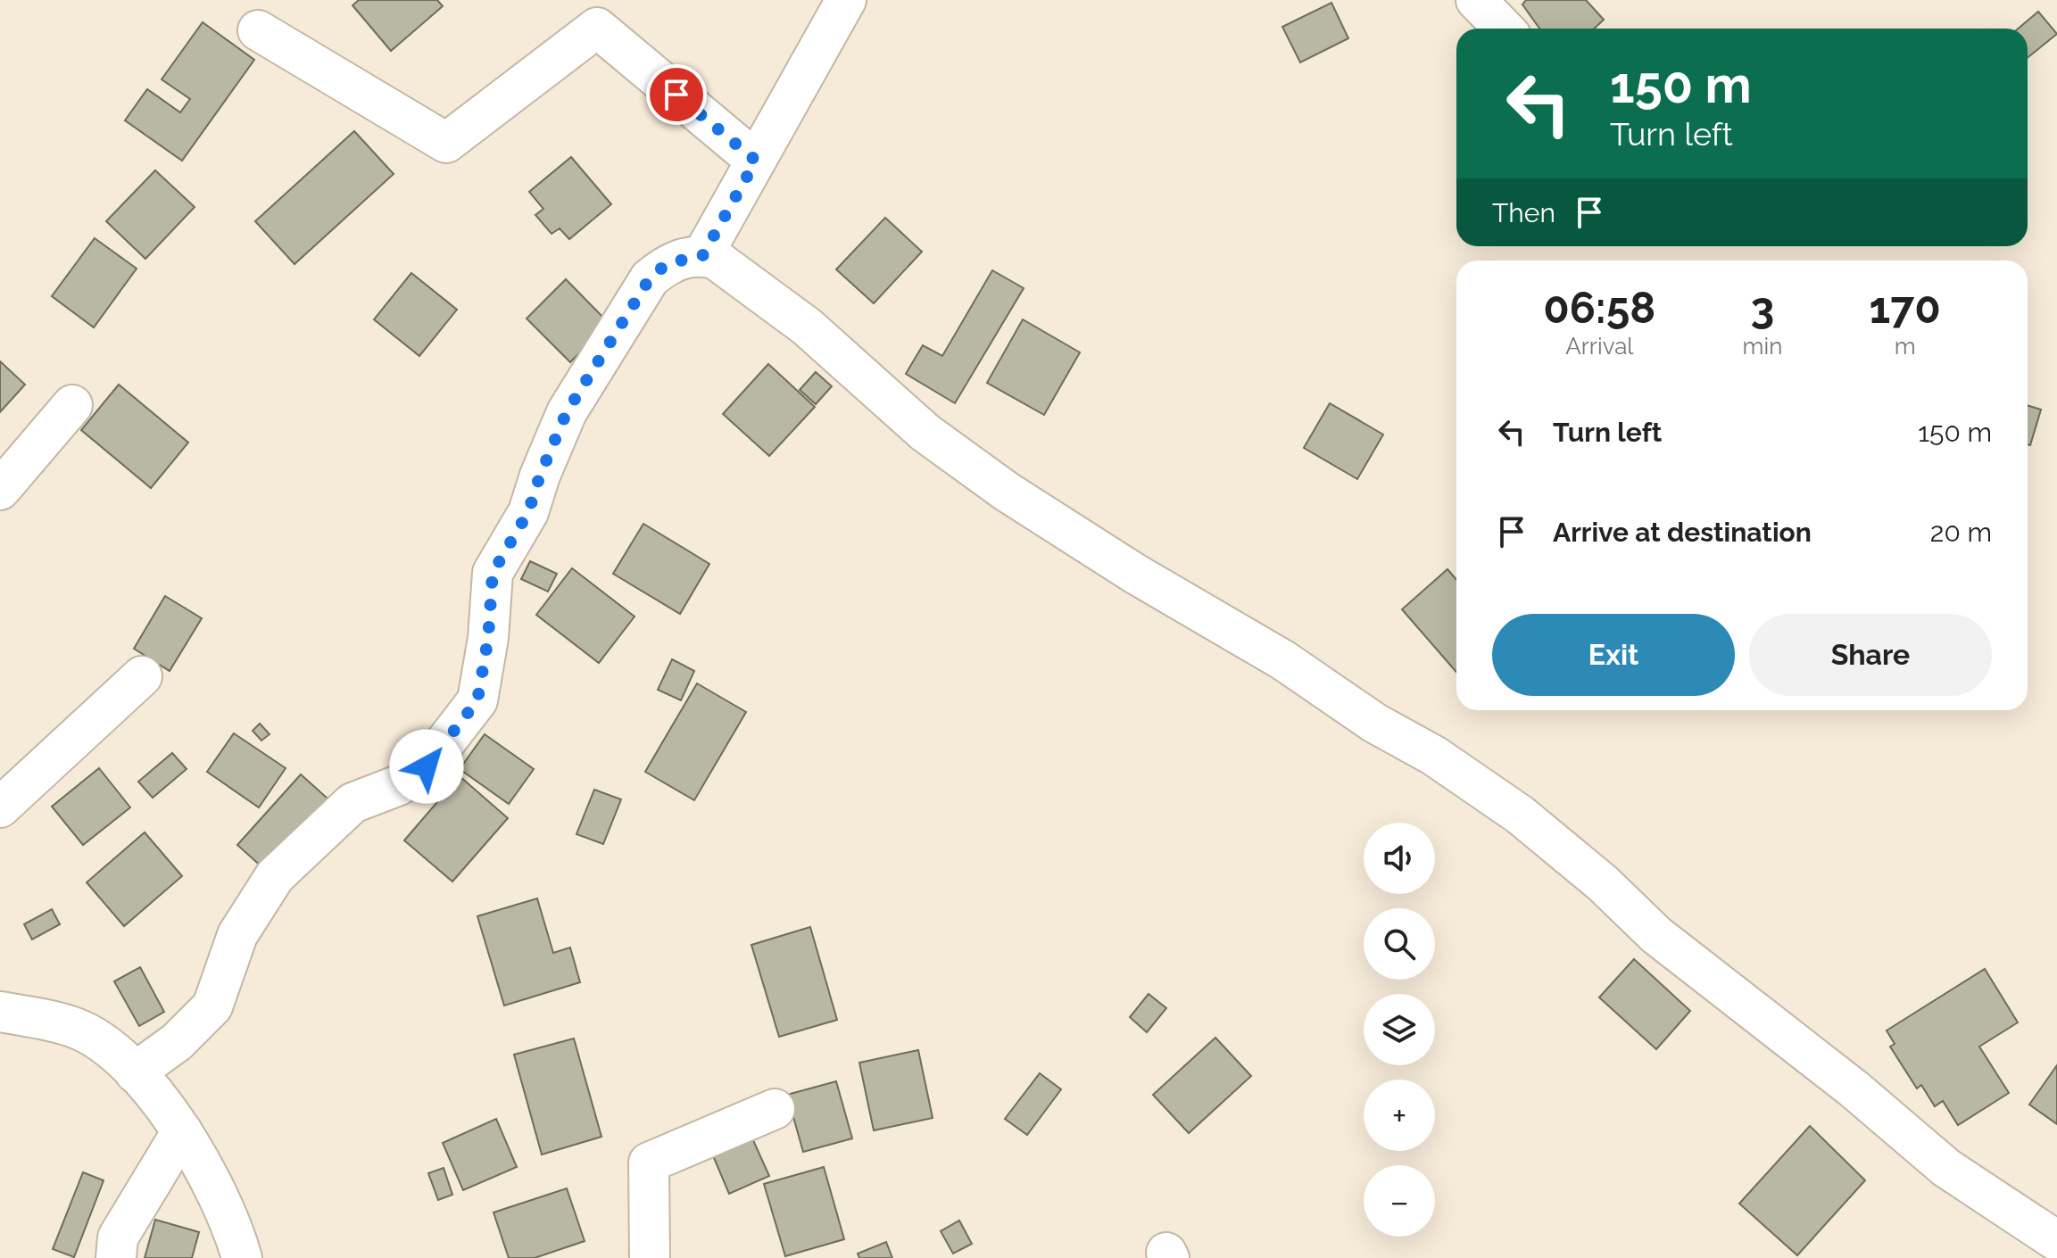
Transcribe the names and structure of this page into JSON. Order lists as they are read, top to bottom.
{
  "page": {
    "turn": ["150 m", "Turn left"],
    "then": "Then",
    "eta": [
      "06:58",
      "Arrival",
      "3",
      "min",
      "170",
      "m"
    ],
    "list": [
      {
        "name": "Turn left",
        "value": "150 m"
      },
      {
        "name": "Arrive at destination",
        "value": "20 m"
      }
    ],
    "buttons": ["Exit", "Share"],
    "map_buttons": ["+", "−"]
  }
}
